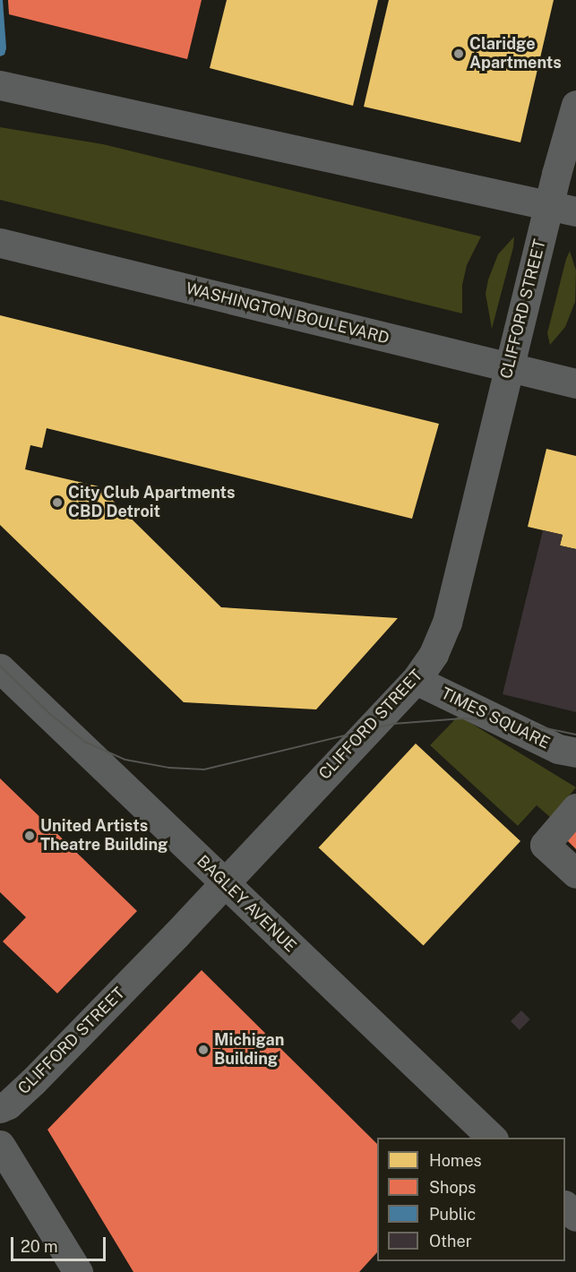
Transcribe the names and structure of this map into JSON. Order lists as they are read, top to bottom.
{
  "streets": {
    "street": [
      "CLIFFORD STREET",
      "WASHINGTON BOULEVARD",
      "TIMES SQUARE",
      "BAGLEY AVENUE"
    ]
  },
  "crossings": [
    ["CLIFFORD STREET", "WASHINGTON BOULEVARD"],
    ["CLIFFORD STREET", "TIMES SQUARE"],
    ["CLIFFORD STREET", "BAGLEY AVENUE"]
  ],
  "places": [
    "Claridge Apartments",
    "City Club Apartments CBD Detroit",
    "United Artists Theatre Building",
    "Michigan Building"
  ],
  "legend": [
    "Homes",
    "Shops",
    "Public",
    "Other"
  ],
  "scale_bar": "20 m"
}
